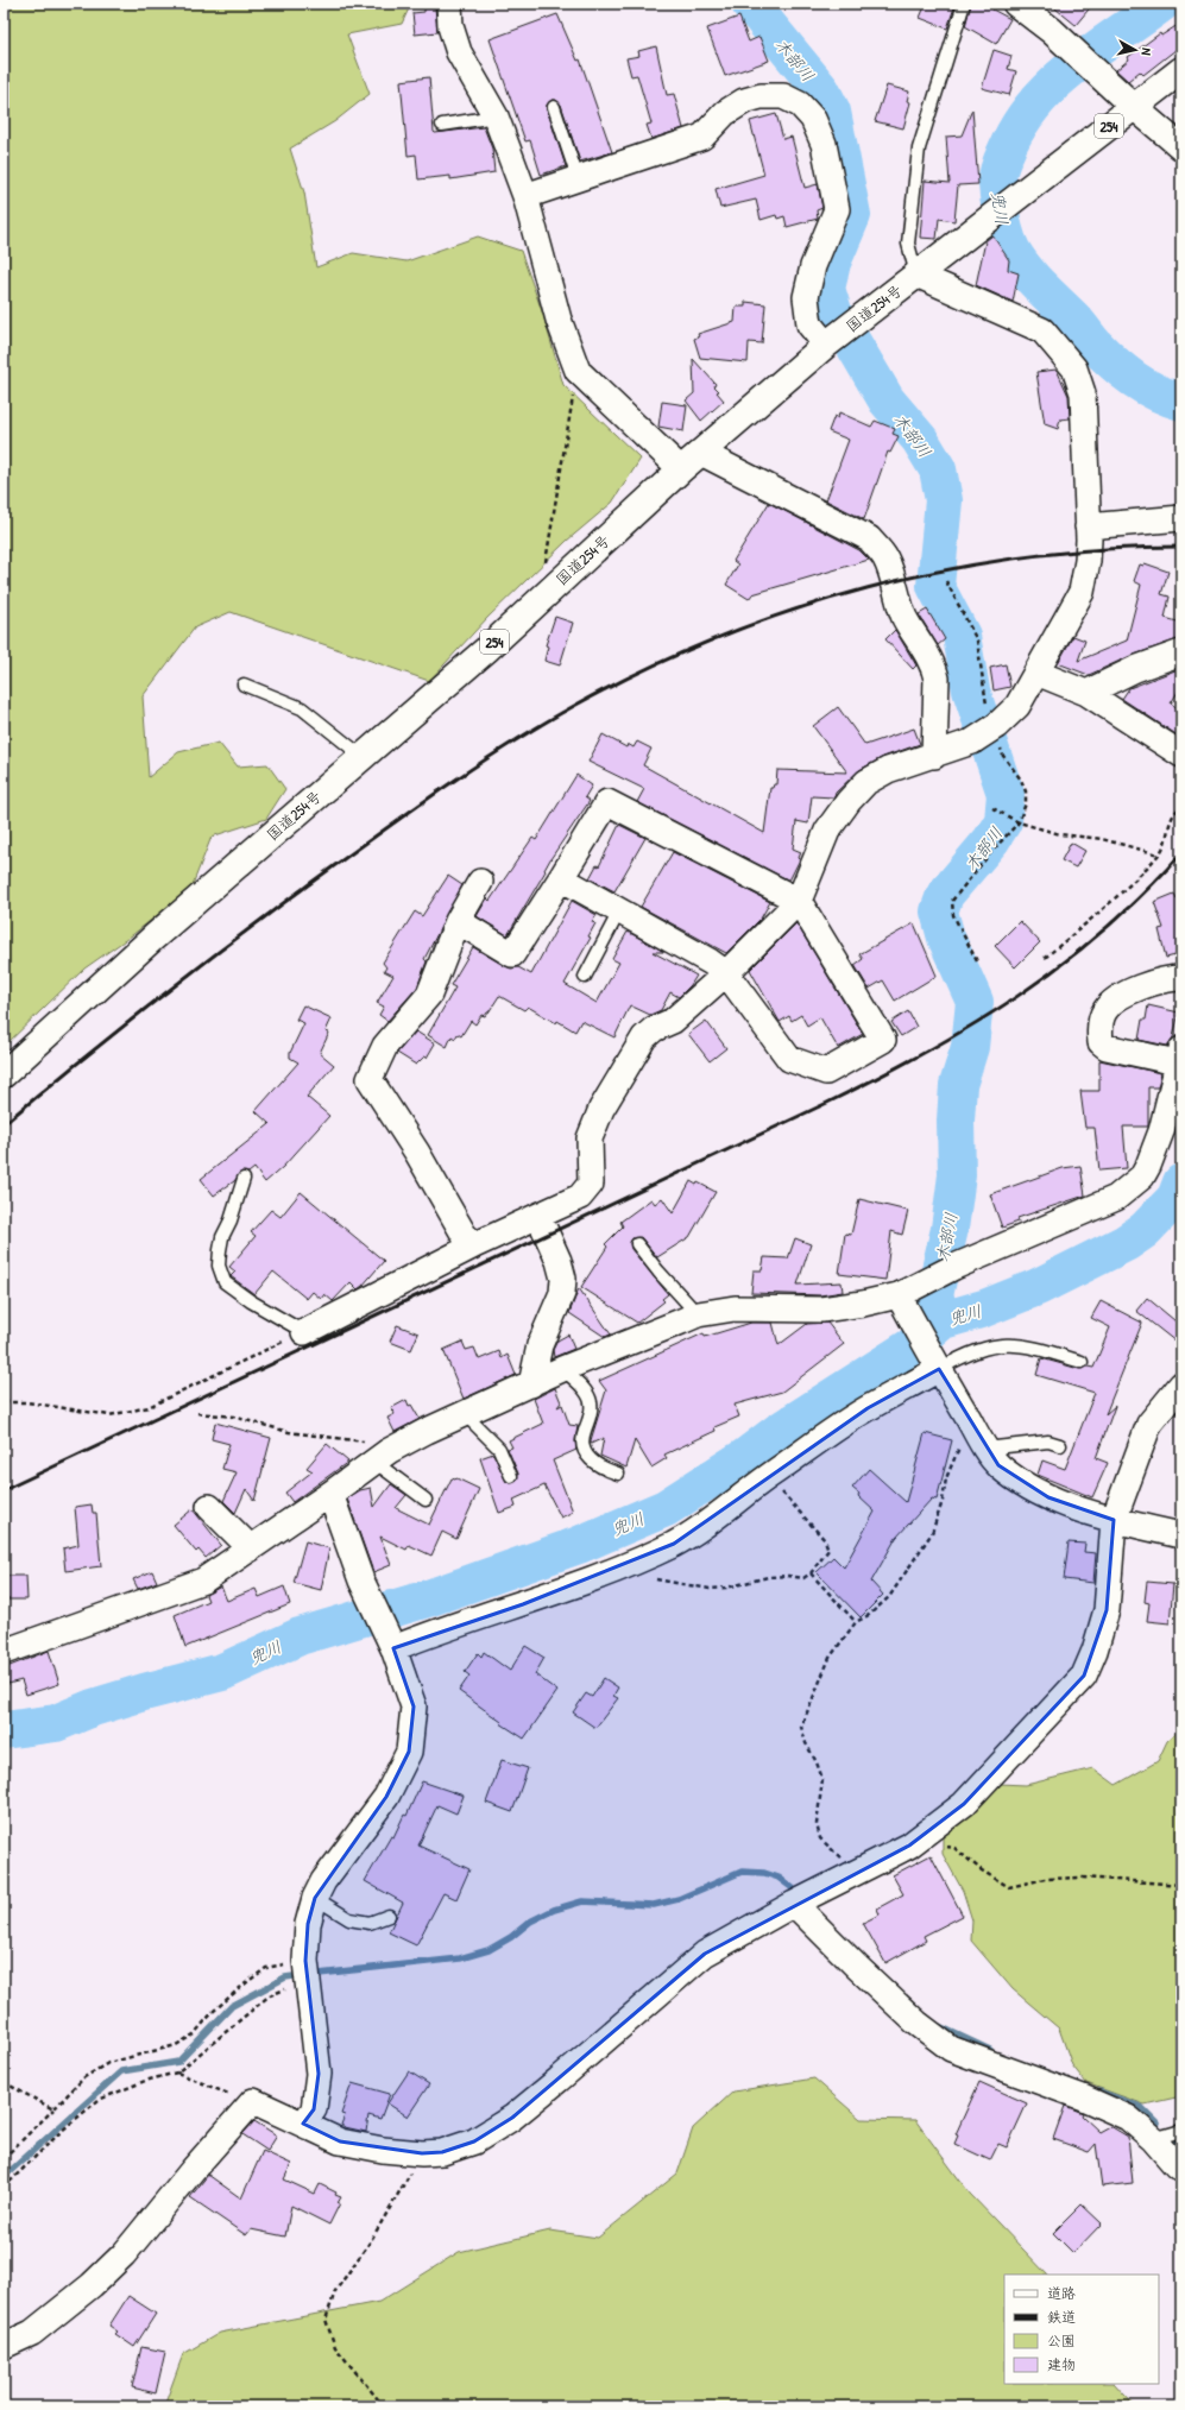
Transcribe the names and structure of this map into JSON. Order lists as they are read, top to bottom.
{
  "streets": {
    "main road": ["254", "国道254号"]
  },
  "water": ["木部川", "兜川"],
  "legend": [
    "道路",
    "鉄道",
    "公園",
    "建物"
  ],
  "north": "right"
}
